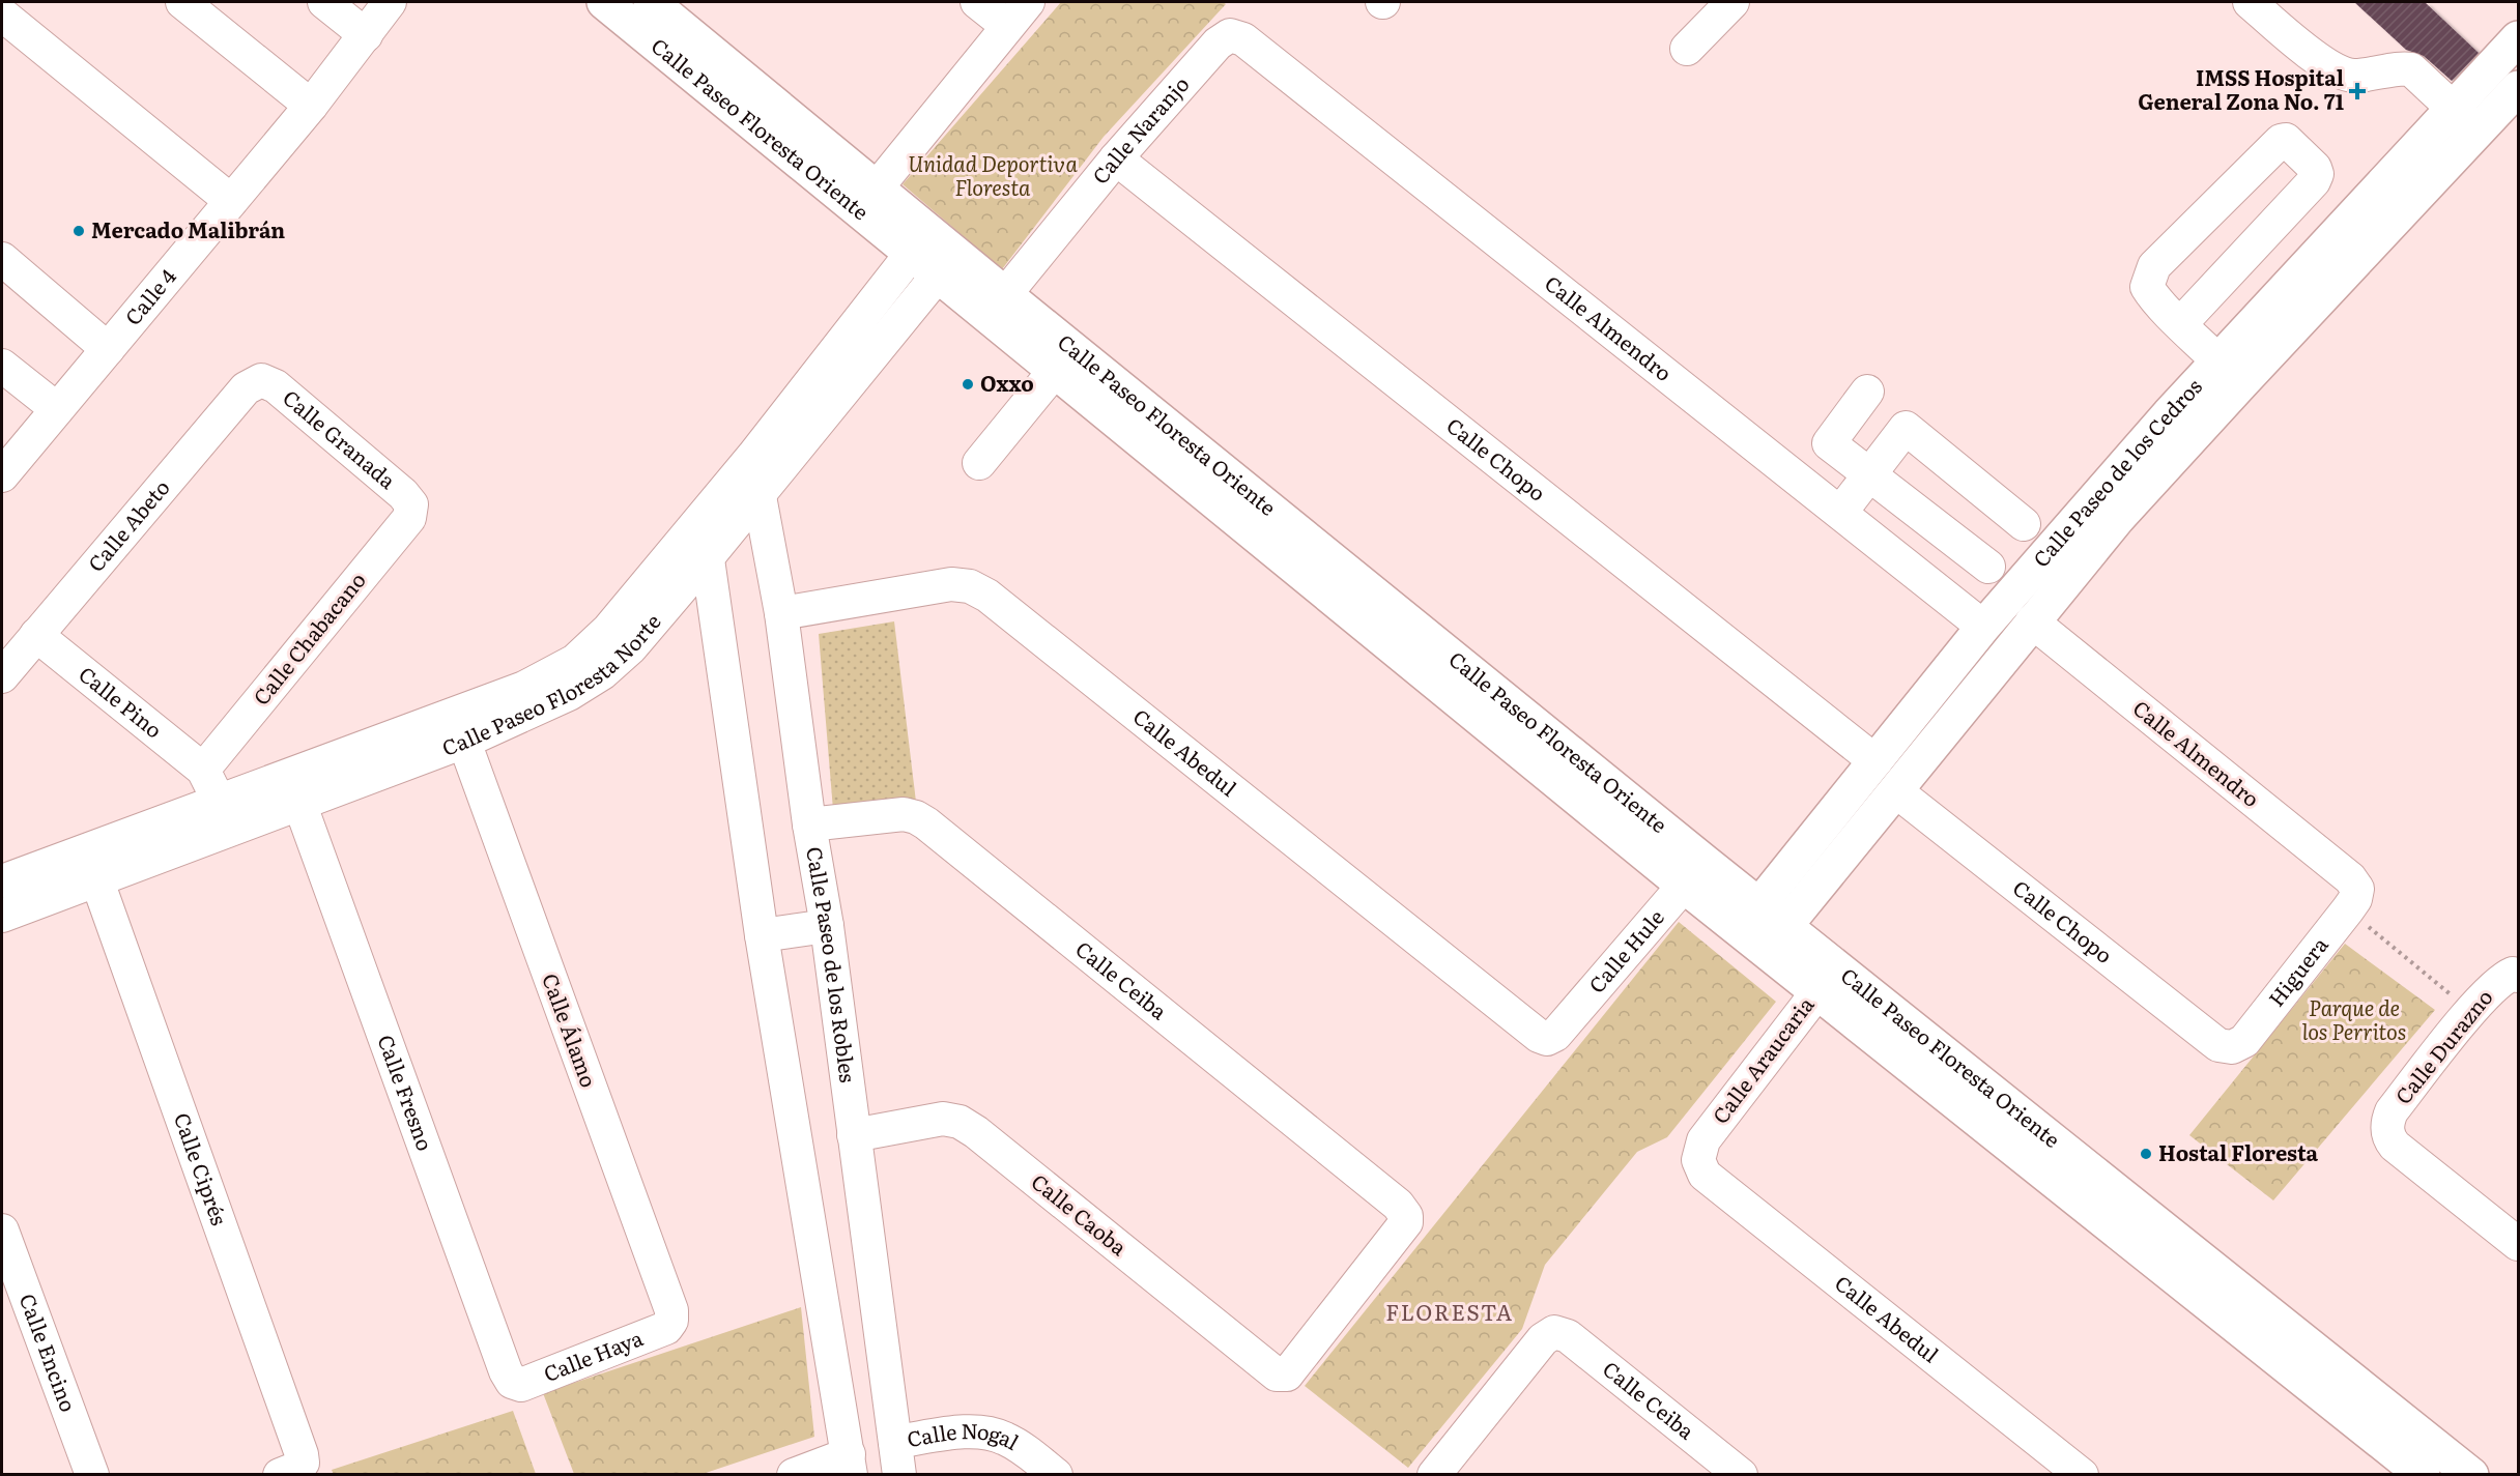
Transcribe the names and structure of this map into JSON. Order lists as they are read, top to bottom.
{
  "streets": {
    "main road": ["Calle Paseo Floresta Oriente", "Calle Paseo de los Cedros"],
    "street": [
      "Calle Naranjo",
      "Calle 4",
      "Calle Almendro",
      "Calle Granada",
      "Calle Chopo",
      "Calle Abeto",
      "Calle Chabacano",
      "Calle Paseo Floresta Norte",
      "Calle Pino",
      "Calle Abedul",
      "Calle Hule",
      "Calle Paseo de los Robles",
      "Higuera",
      "Calle Ceiba",
      "Calle Álamo",
      "Calle Durazno",
      "Calle Araucaria",
      "Calle Fresno",
      "Calle Ciprés",
      "Calle Caoba",
      "Calle Encino",
      "Calle Haya",
      "Calle Nogal"
    ]
  },
  "crossings": [
    ["Calle Paseo Floresta Oriente", "Calle Naranjo"],
    ["Calle Paseo Floresta Oriente", "Calle Paseo de los Cedros"],
    ["Calle Paseo Floresta Oriente", "Calle Paseo Floresta Norte"],
    ["Calle Paseo Floresta Oriente", "Calle Hule"],
    ["Calle Paseo Floresta Oriente", "Calle Araucaria"],
    ["Calle Naranjo", "Calle Almendro"],
    ["Calle Naranjo", "Calle Chopo"],
    ["Calle Almendro", "Calle Paseo de los Cedros"],
    ["Calle Almendro", "Higuera"],
    ["Calle Granada", "Calle Abeto"],
    ["Calle Granada", "Calle Chabacano"],
    ["Calle Chopo", "Calle Paseo de los Cedros"],
    ["Calle Chopo", "Higuera"],
    ["Calle Abeto", "Calle Pino"],
    ["Calle Chabacano", "Calle Pino"],
    ["Calle Paseo Floresta Norte", "Calle Paseo de los Robles"],
    ["Calle Paseo Floresta Norte", "Calle Álamo"],
    ["Calle Paseo Floresta Norte", "Calle Fresno"],
    ["Calle Paseo Floresta Norte", "Calle Ciprés"],
    ["Calle Abedul", "Calle Hule"],
    ["Calle Abedul", "Calle Paseo de los Robles"],
    ["Calle Abedul", "Calle Araucaria"],
    ["Calle Paseo de los Robles", "Calle Ceiba"],
    ["Calle Paseo de los Robles", "Calle Caoba"],
    ["Calle Paseo de los Robles", "Calle Nogal"],
    ["Calle Ceiba", "Calle Caoba"],
    ["Calle Álamo", "Calle Haya"],
    ["Calle Fresno", "Calle Haya"]
  ],
  "districts": ["FLORESTA"],
  "parks": ["Unidad Deportiva Floresta", "Parque de los Perritos"],
  "places": {
    "health": ["IMSS Hospital General Zona No. 71"],
    "other": ["Mercado Malibrán", "Oxxo", "Hostal Floresta"]
  }
}
